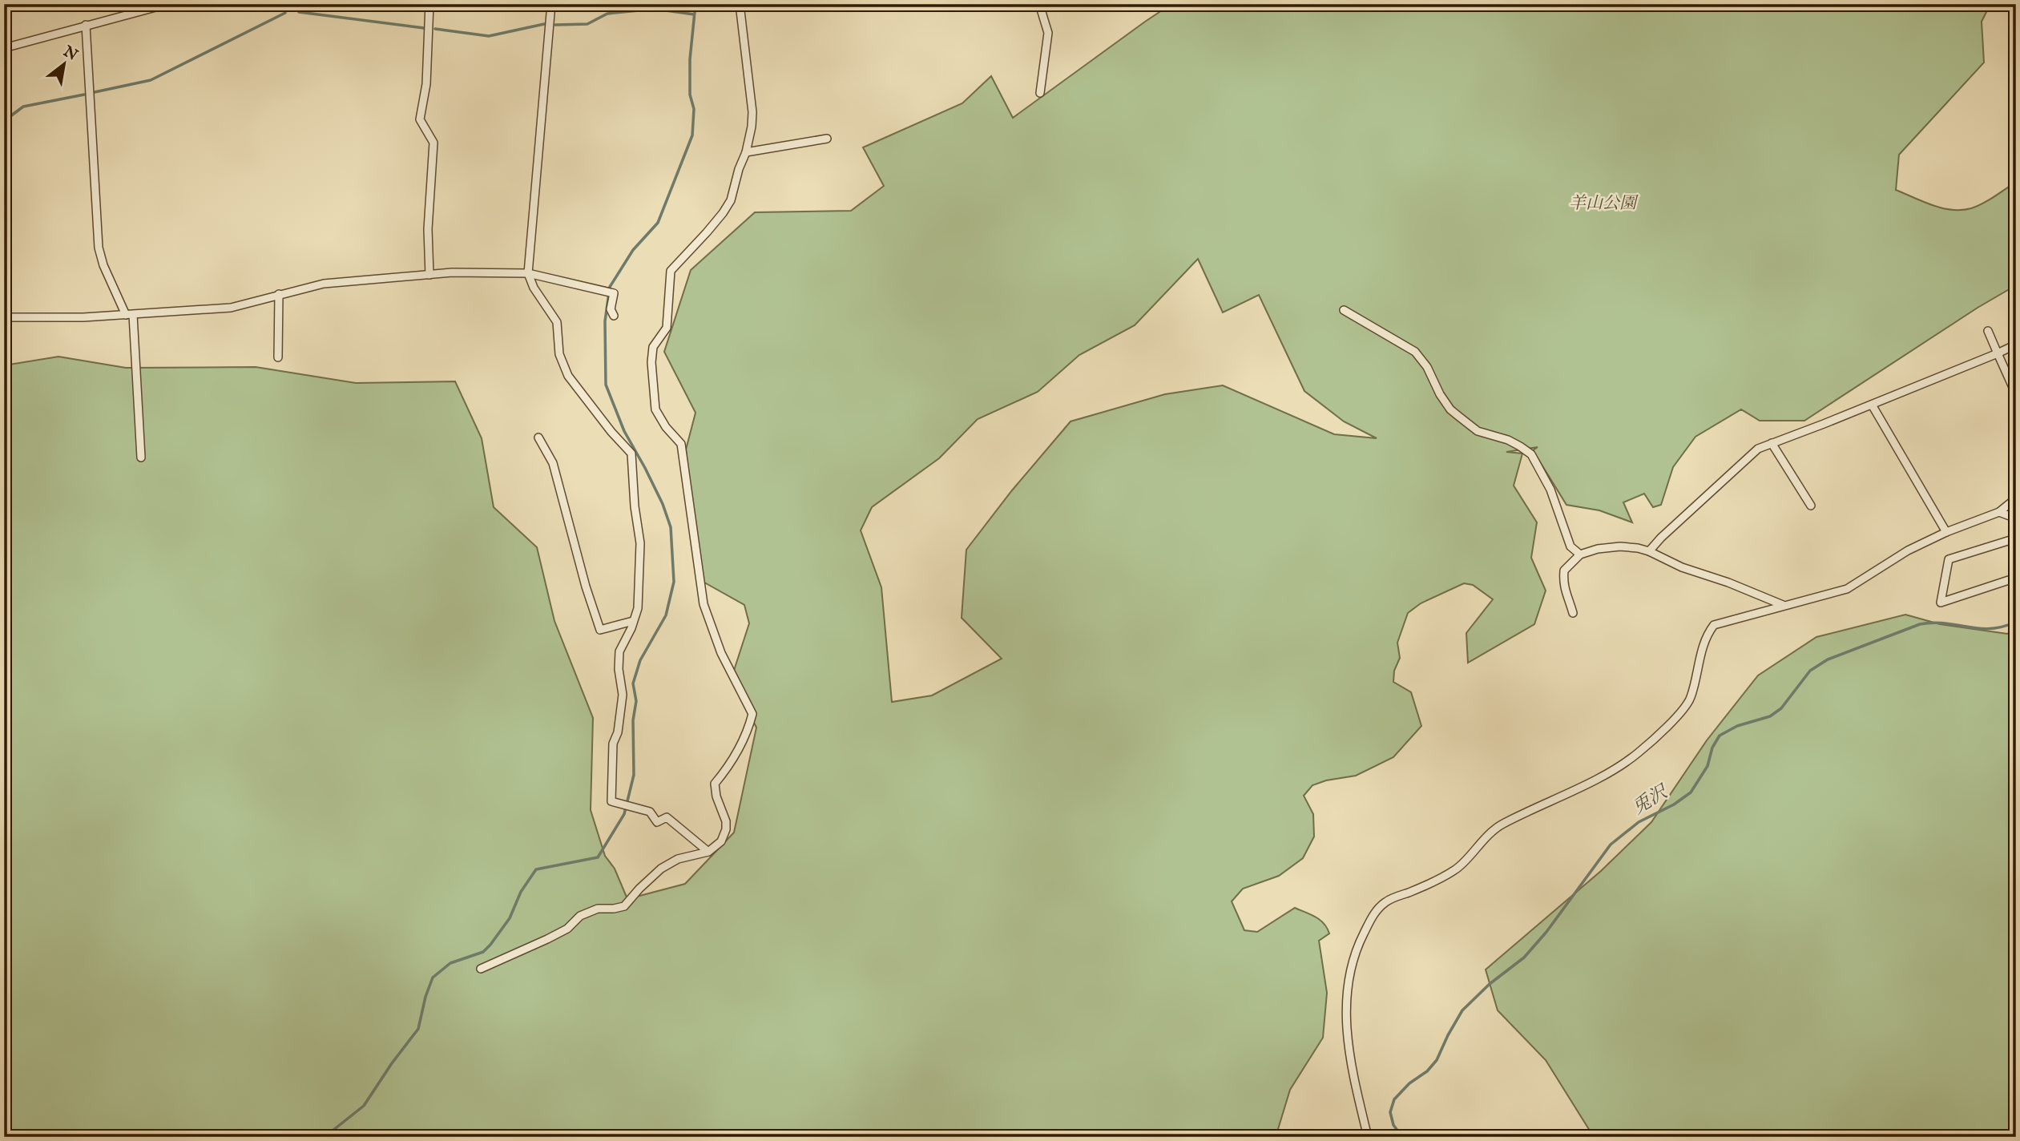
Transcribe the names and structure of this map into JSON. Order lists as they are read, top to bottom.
{
  "water": ["兎沢"],
  "parks": ["羊山公園"],
  "north": "top right"
}
